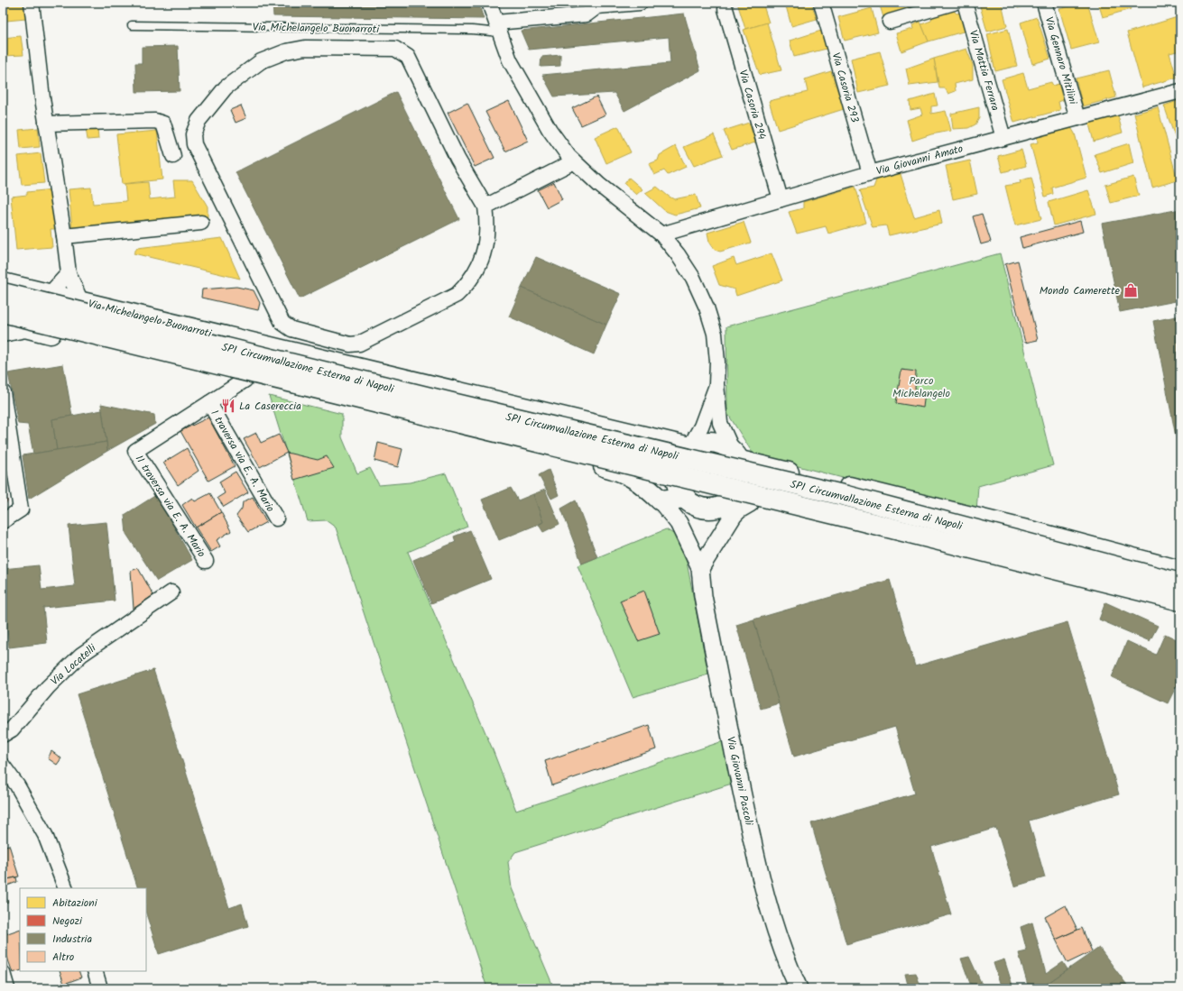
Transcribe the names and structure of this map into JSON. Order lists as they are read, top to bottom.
{
  "streets": {
    "main road": ["Via Michelangelo Buonarroti", "SP1 Circumvallazione Esterna di Napoli"],
    "street": [
      "Via Gennaro Mitilini",
      "Via Mattia Ferrara",
      "Via Casoria 293",
      "Via Casoria 294",
      "Via Giovanni Amato",
      "I traversa via E. A. Mario",
      "II traversa via E. A. Mario",
      "Via Locatelli",
      "Via Giovanni Pascoli"
    ]
  },
  "crossings": [
    ["Via Gennaro Mitilini", "Via Giovanni Amato"],
    ["Via Mattia Ferrara", "Via Giovanni Amato"],
    ["Via Casoria 293", "Via Giovanni Amato"],
    ["Via Casoria 294", "Via Giovanni Amato"],
    ["I traversa via E. A. Mario", "II traversa via E. A. Mario"]
  ],
  "parks": ["Parco Michelangelo"],
  "places": {
    "shop": ["Mondo Camerette"],
    "restaurant": ["La Casereccia"]
  },
  "legend": [
    "Abitazioni",
    "Negozi",
    "Industria",
    "Altro"
  ]
}
